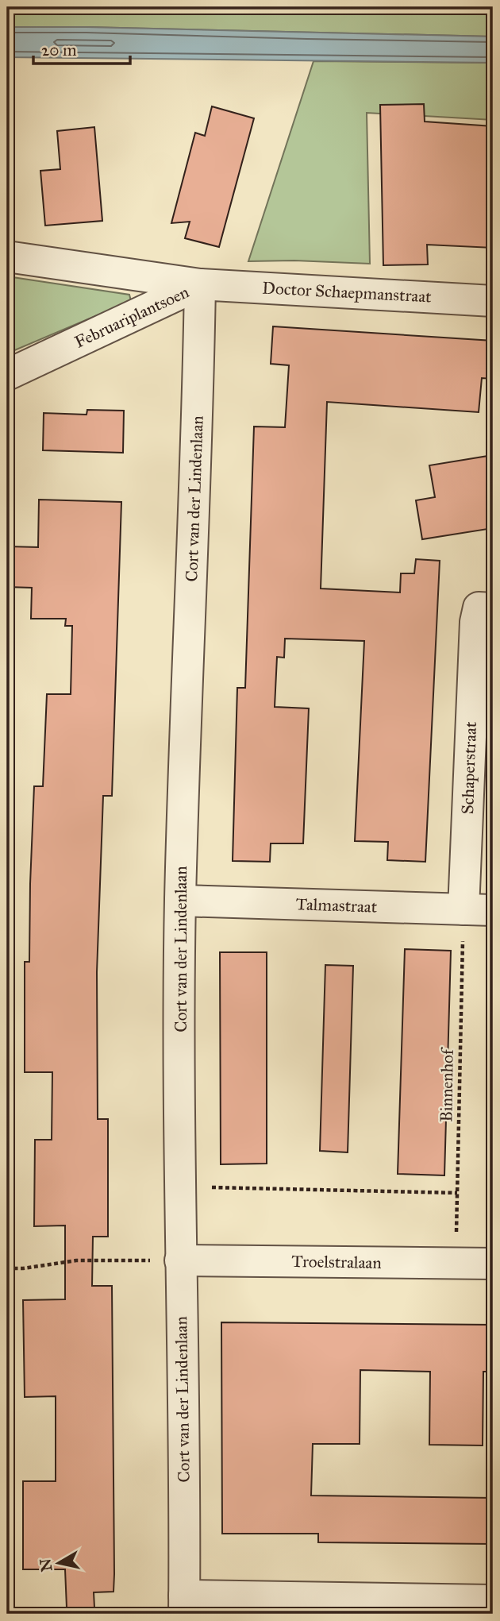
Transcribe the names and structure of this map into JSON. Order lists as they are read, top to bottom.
{
  "streets": {
    "street": [
      "Doctor Schaepmanstraat",
      "Februariplantsoen",
      "Cort van der Lindenlaan",
      "Schaperstraat",
      "Talmastraat",
      "Troelstralaan"
    ],
    "path": ["Binnenhof"]
  },
  "crossings": [
    ["Doctor Schaepmanstraat", "Februariplantsoen"],
    ["Doctor Schaepmanstraat", "Cort van der Lindenlaan"],
    ["Februariplantsoen", "Cort van der Lindenlaan"],
    ["Cort van der Lindenlaan", "Talmastraat"],
    ["Cort van der Lindenlaan", "Troelstralaan"],
    ["Schaperstraat", "Talmastraat"],
    ["Schaperstraat", "Binnenhof"],
    ["Talmastraat", "Binnenhof"],
    ["Binnenhof", "Troelstralaan"]
  ],
  "scale_bar": "20 m",
  "north": "left"
}
